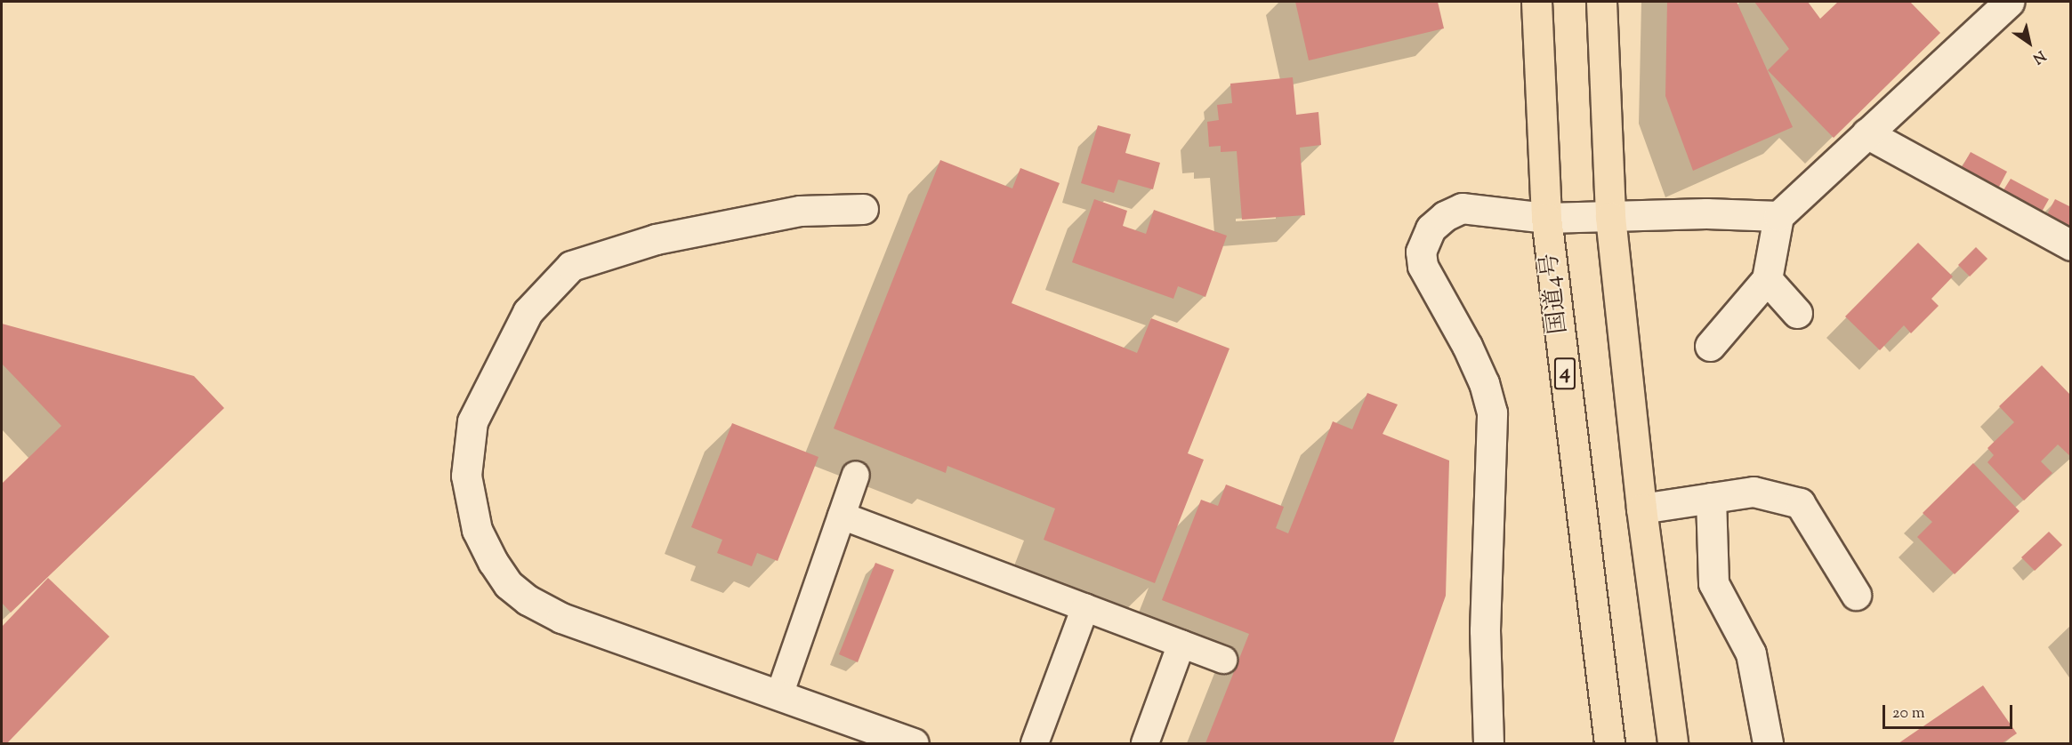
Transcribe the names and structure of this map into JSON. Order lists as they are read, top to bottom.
{
  "streets": {
    "highway": ["国道4号", "4"]
  },
  "scale_bar": "20 m",
  "north": "bottom right"
}
